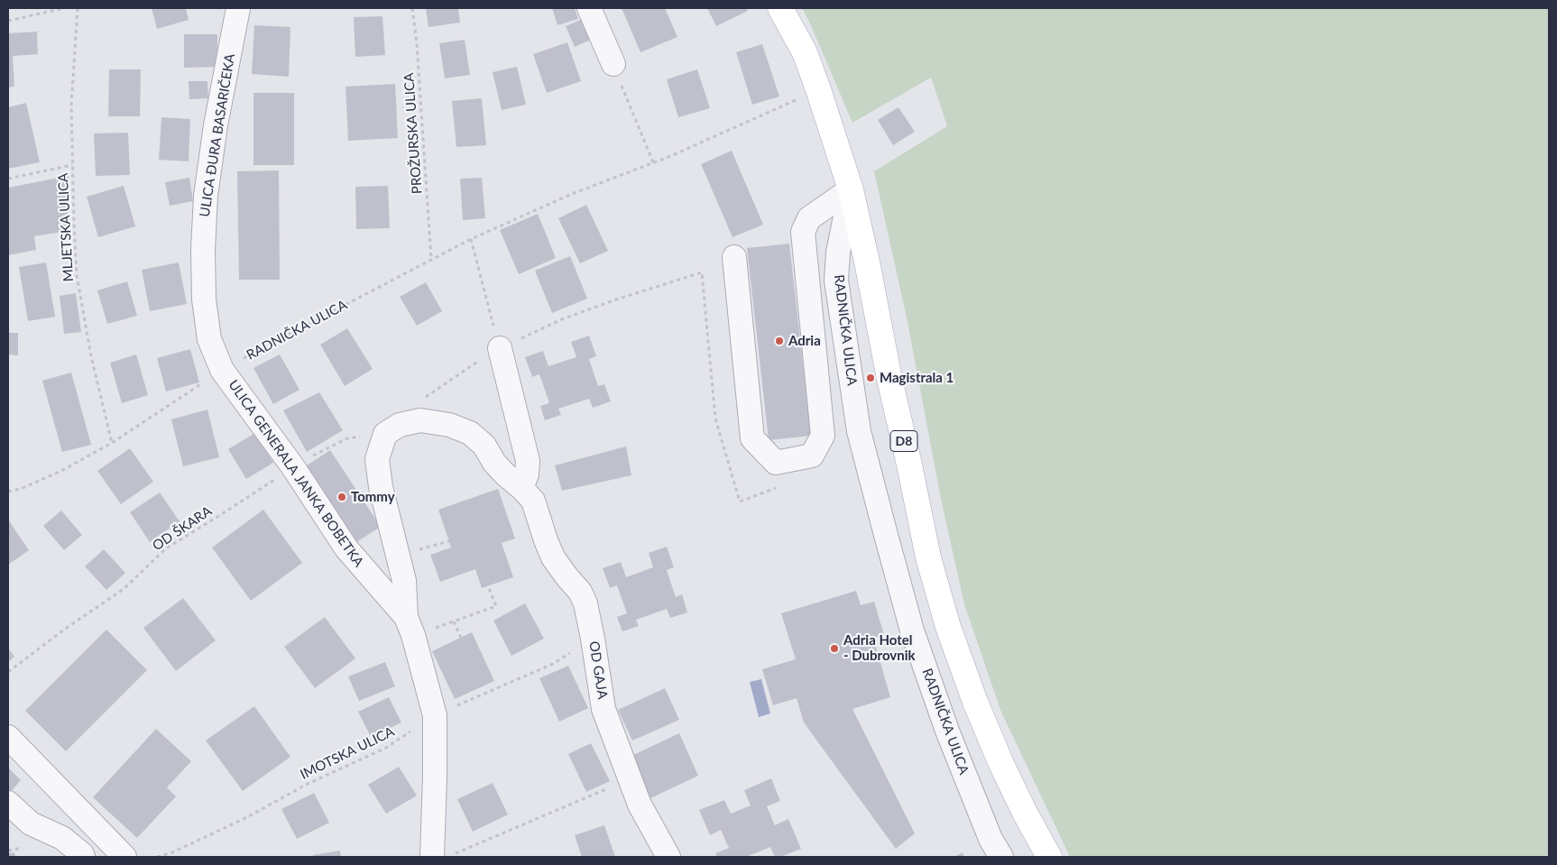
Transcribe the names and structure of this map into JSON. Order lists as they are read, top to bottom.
{
  "streets": {
    "main road": ["D8"],
    "street": [
      "ULICA ĐURA BASARIČEKA",
      "RADNIČKA ULICA",
      "ULICA GENERALA JANKA BOBETKA",
      "OD GAJA"
    ],
    "path": [
      "PROŽURSKA ULICA",
      "MLJETSKA ULICA",
      "OD ŠKARA",
      "IMOTSKA ULICA"
    ]
  },
  "crossings": [
    ["PROŽURSKA ULICA", "RADNIČKA ULICA"],
    ["ULICA ĐURA BASARIČEKA", "RADNIČKA ULICA"],
    ["ULICA ĐURA BASARIČEKA", "ULICA GENERALA JANKA BOBETKA"],
    ["MLJETSKA ULICA", "RADNIČKA ULICA"],
    ["RADNIČKA ULICA", "D8"],
    ["RADNIČKA ULICA", "ULICA GENERALA JANKA BOBETKA"],
    ["ULICA GENERALA JANKA BOBETKA", "OD ŠKARA"],
    ["ULICA GENERALA JANKA BOBETKA", "IMOTSKA ULICA"],
    ["OD ŠKARA", "OD GAJA"],
    ["OD GAJA", "IMOTSKA ULICA"]
  ],
  "places": [
    "Adria",
    "Magistrala 1",
    "Tommy",
    "Adria Hotel - Dubrovnik"
  ]
}
